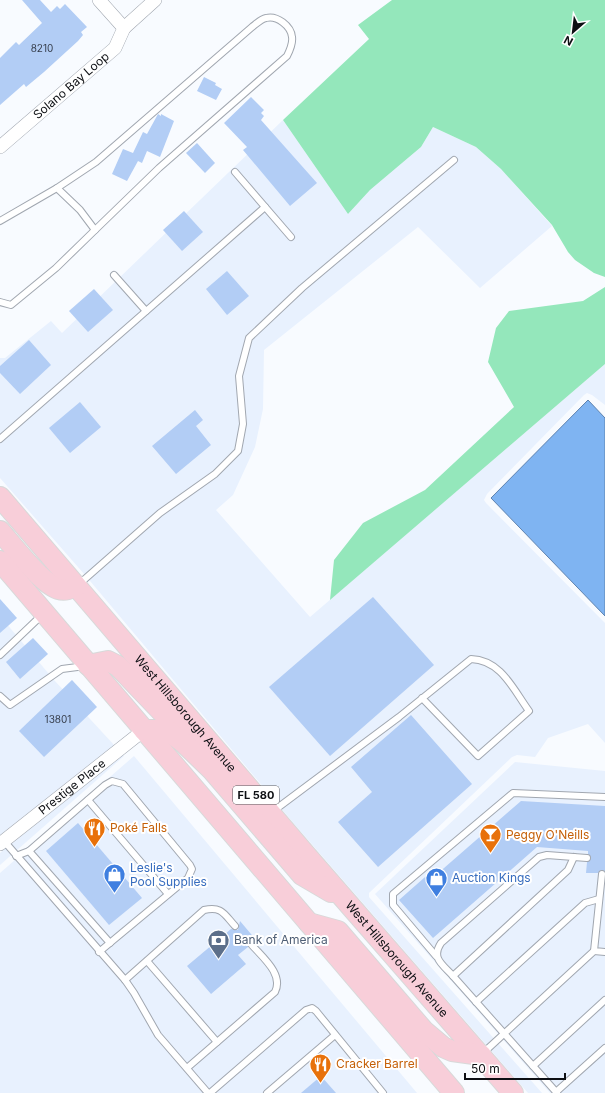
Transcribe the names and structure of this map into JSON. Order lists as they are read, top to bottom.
{
  "streets": {
    "main road": ["West Hillsborough Avenue", "FL 580"],
    "street": ["Solano Bay Loop", "Prestige Place"]
  },
  "places": {
    "restaurant": ["Poké Falls", "Cracker Barrel"],
    "bar": ["Peggy O'Neills"],
    "shop": ["Leslie's Pool Supplies", "Auction Kings"],
    "bank": ["Bank of America"]
  },
  "house_numbers": ["8210", "13801"],
  "scale_bar": "50 m",
  "north": "bottom left"
}
